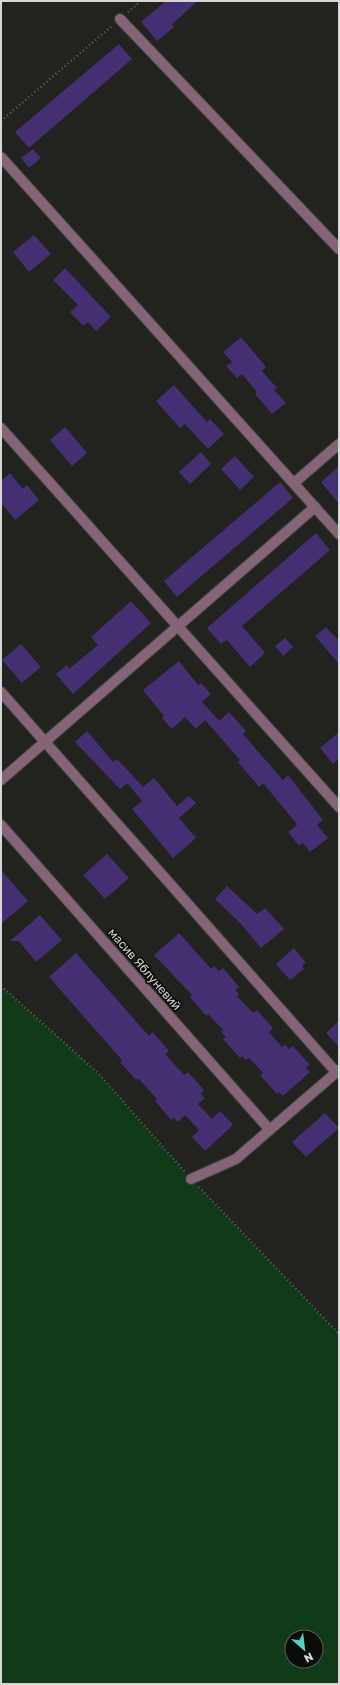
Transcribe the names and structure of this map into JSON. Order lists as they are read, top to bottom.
{
  "streets": {
    "street": ["масив Яблуневий"]
  },
  "north": "bottom right"
}
